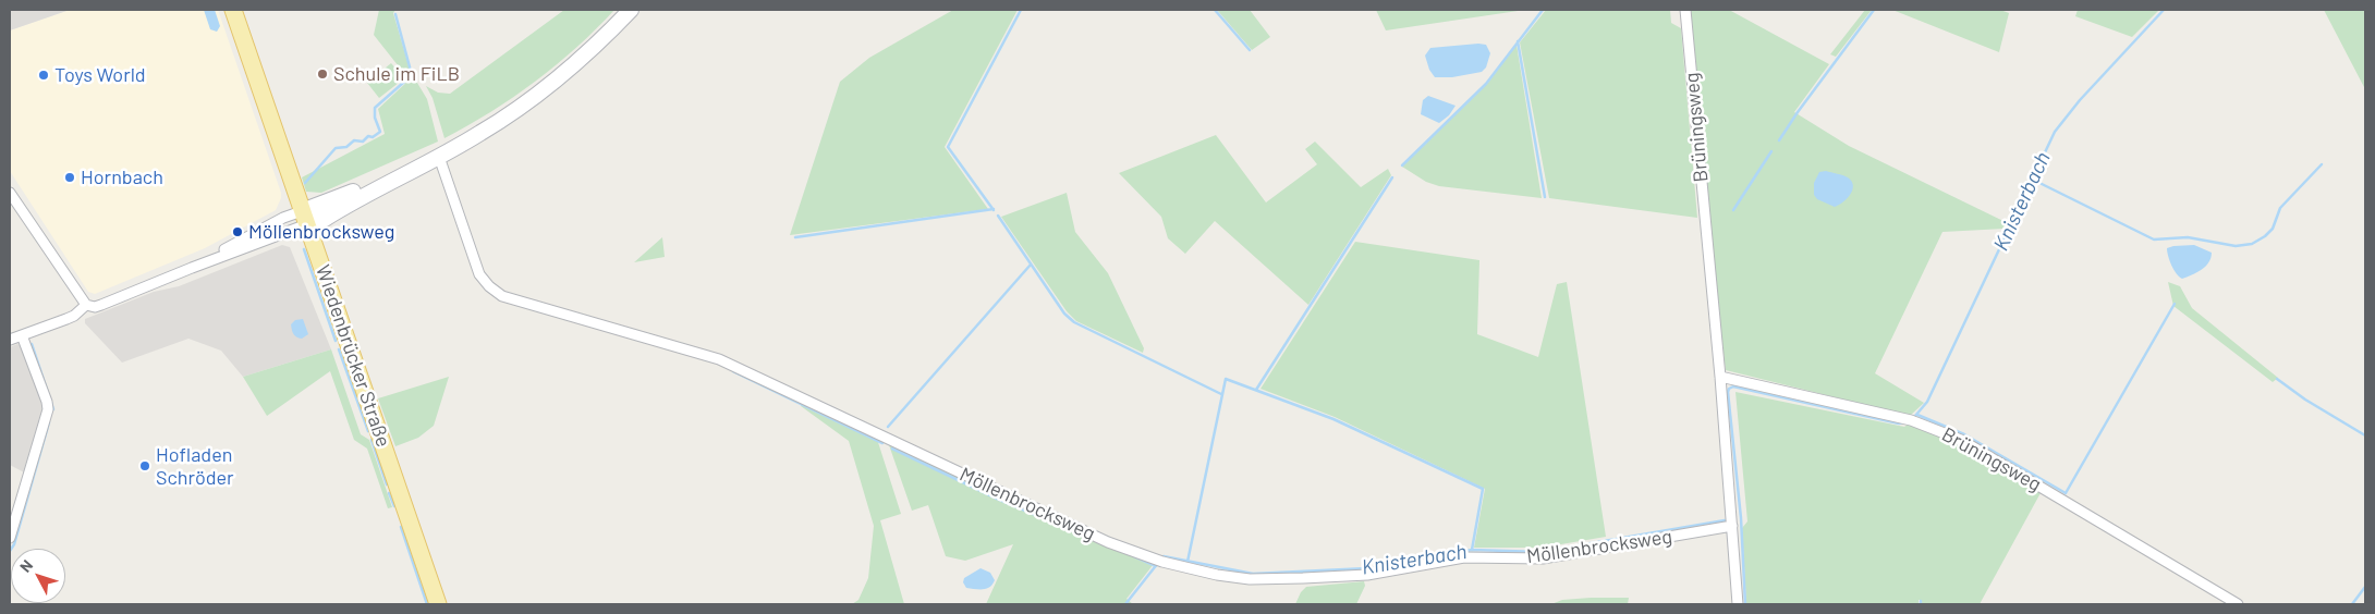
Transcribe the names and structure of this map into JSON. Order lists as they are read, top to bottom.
{
  "streets": {
    "main road": ["Wiedenbrücker Straße"],
    "street": ["Brüningsweg", "Möllenbrocksweg"]
  },
  "crossings": [
    ["Brüningsweg", "Möllenbrocksweg"]
  ],
  "water": ["Knisterbach"],
  "places": [
    "Schule im FiLB",
    "Toys World",
    "Hornbach",
    "Möllenbrocksweg",
    "Hofladen Schröder"
  ],
  "north": "top left"
}
